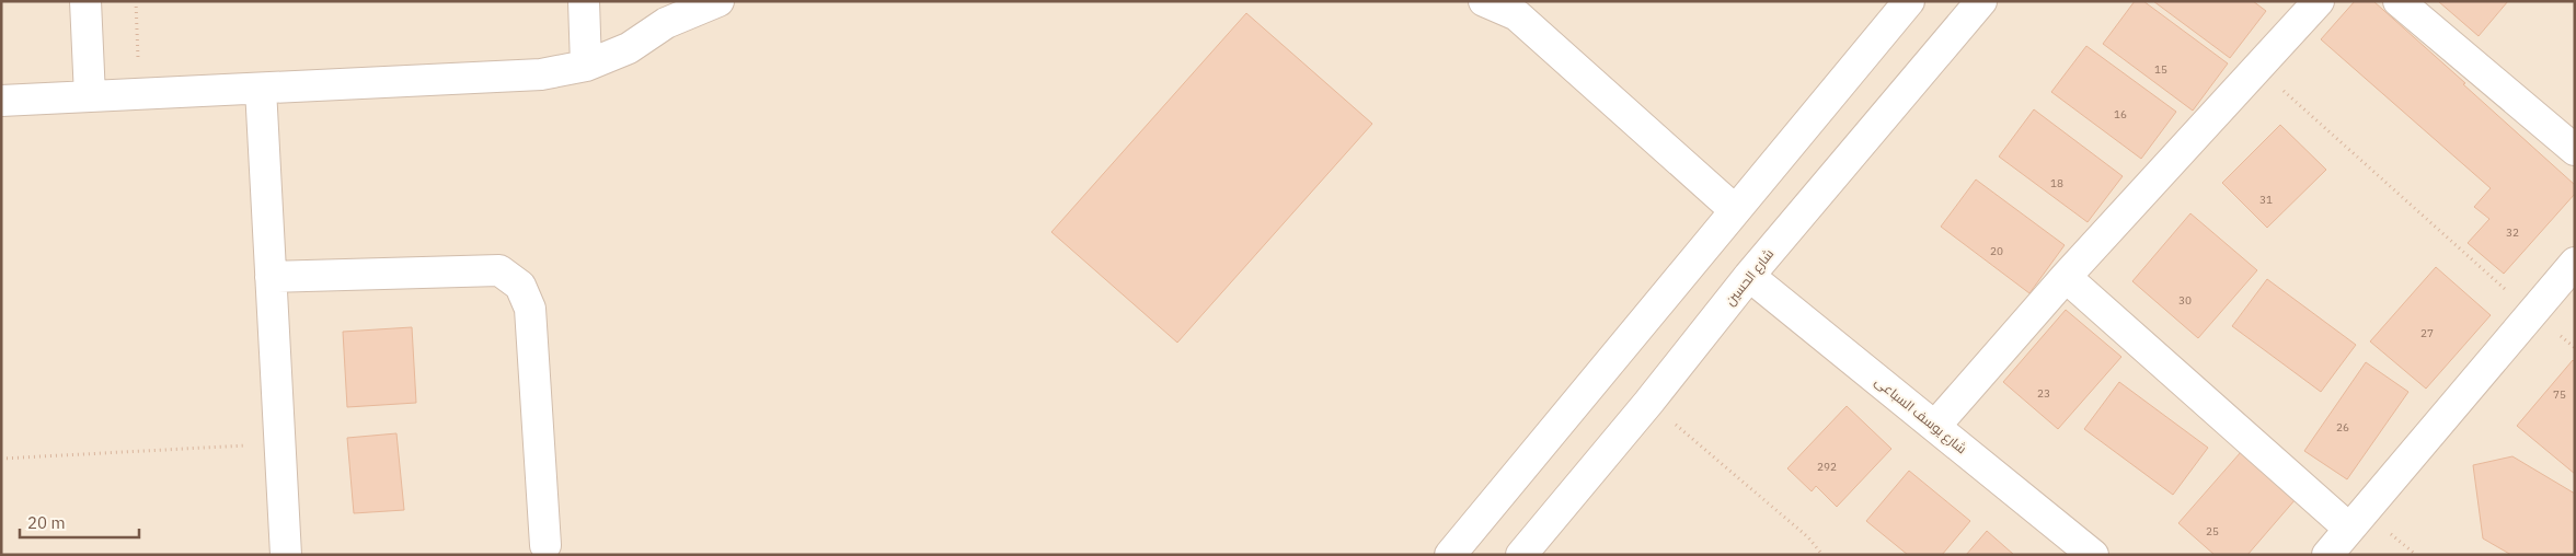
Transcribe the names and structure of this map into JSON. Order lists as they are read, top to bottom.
{
  "streets": {
    "street": ["شارع الحسين", "شارع يوسف السباعى"]
  },
  "crossings": [
    ["شارع الحسين", "شارع يوسف السباعى"]
  ],
  "house_numbers": [
    "15",
    "16",
    "18",
    "31",
    "32",
    "20",
    "30",
    "27",
    "23",
    "75",
    "26",
    "292",
    "25"
  ],
  "scale_bar": "20 m"
}
